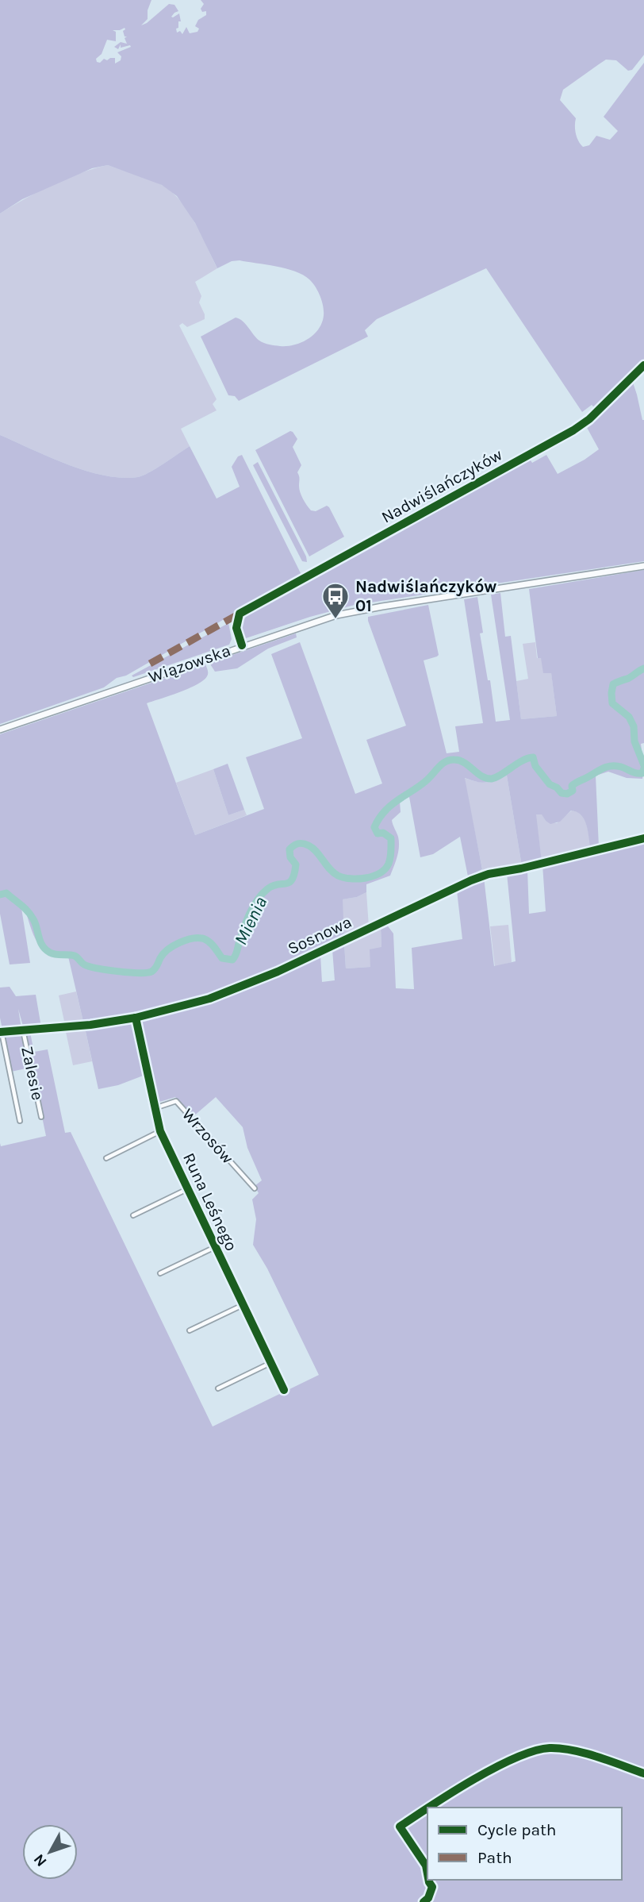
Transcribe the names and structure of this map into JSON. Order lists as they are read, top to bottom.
{
  "streets": {
    "main road": ["Wiązowska"],
    "street": [
      "Nadwiślańczyków",
      "Sosnowa",
      "Zalesie",
      "Wrzosów",
      "Runa Leśnego"
    ]
  },
  "crossings": [
    ["Nadwiślańczyków", "Wiązowska"],
    ["Sosnowa", "Zalesie"],
    ["Sosnowa", "Runa Leśnego"],
    ["Wrzosów", "Runa Leśnego"]
  ],
  "water": ["Mienia"],
  "places": {
    "bus stop": ["Nadwiślańczyków 01"]
  },
  "legend": ["Cycle path", "Path"],
  "north": "bottom left"
}
